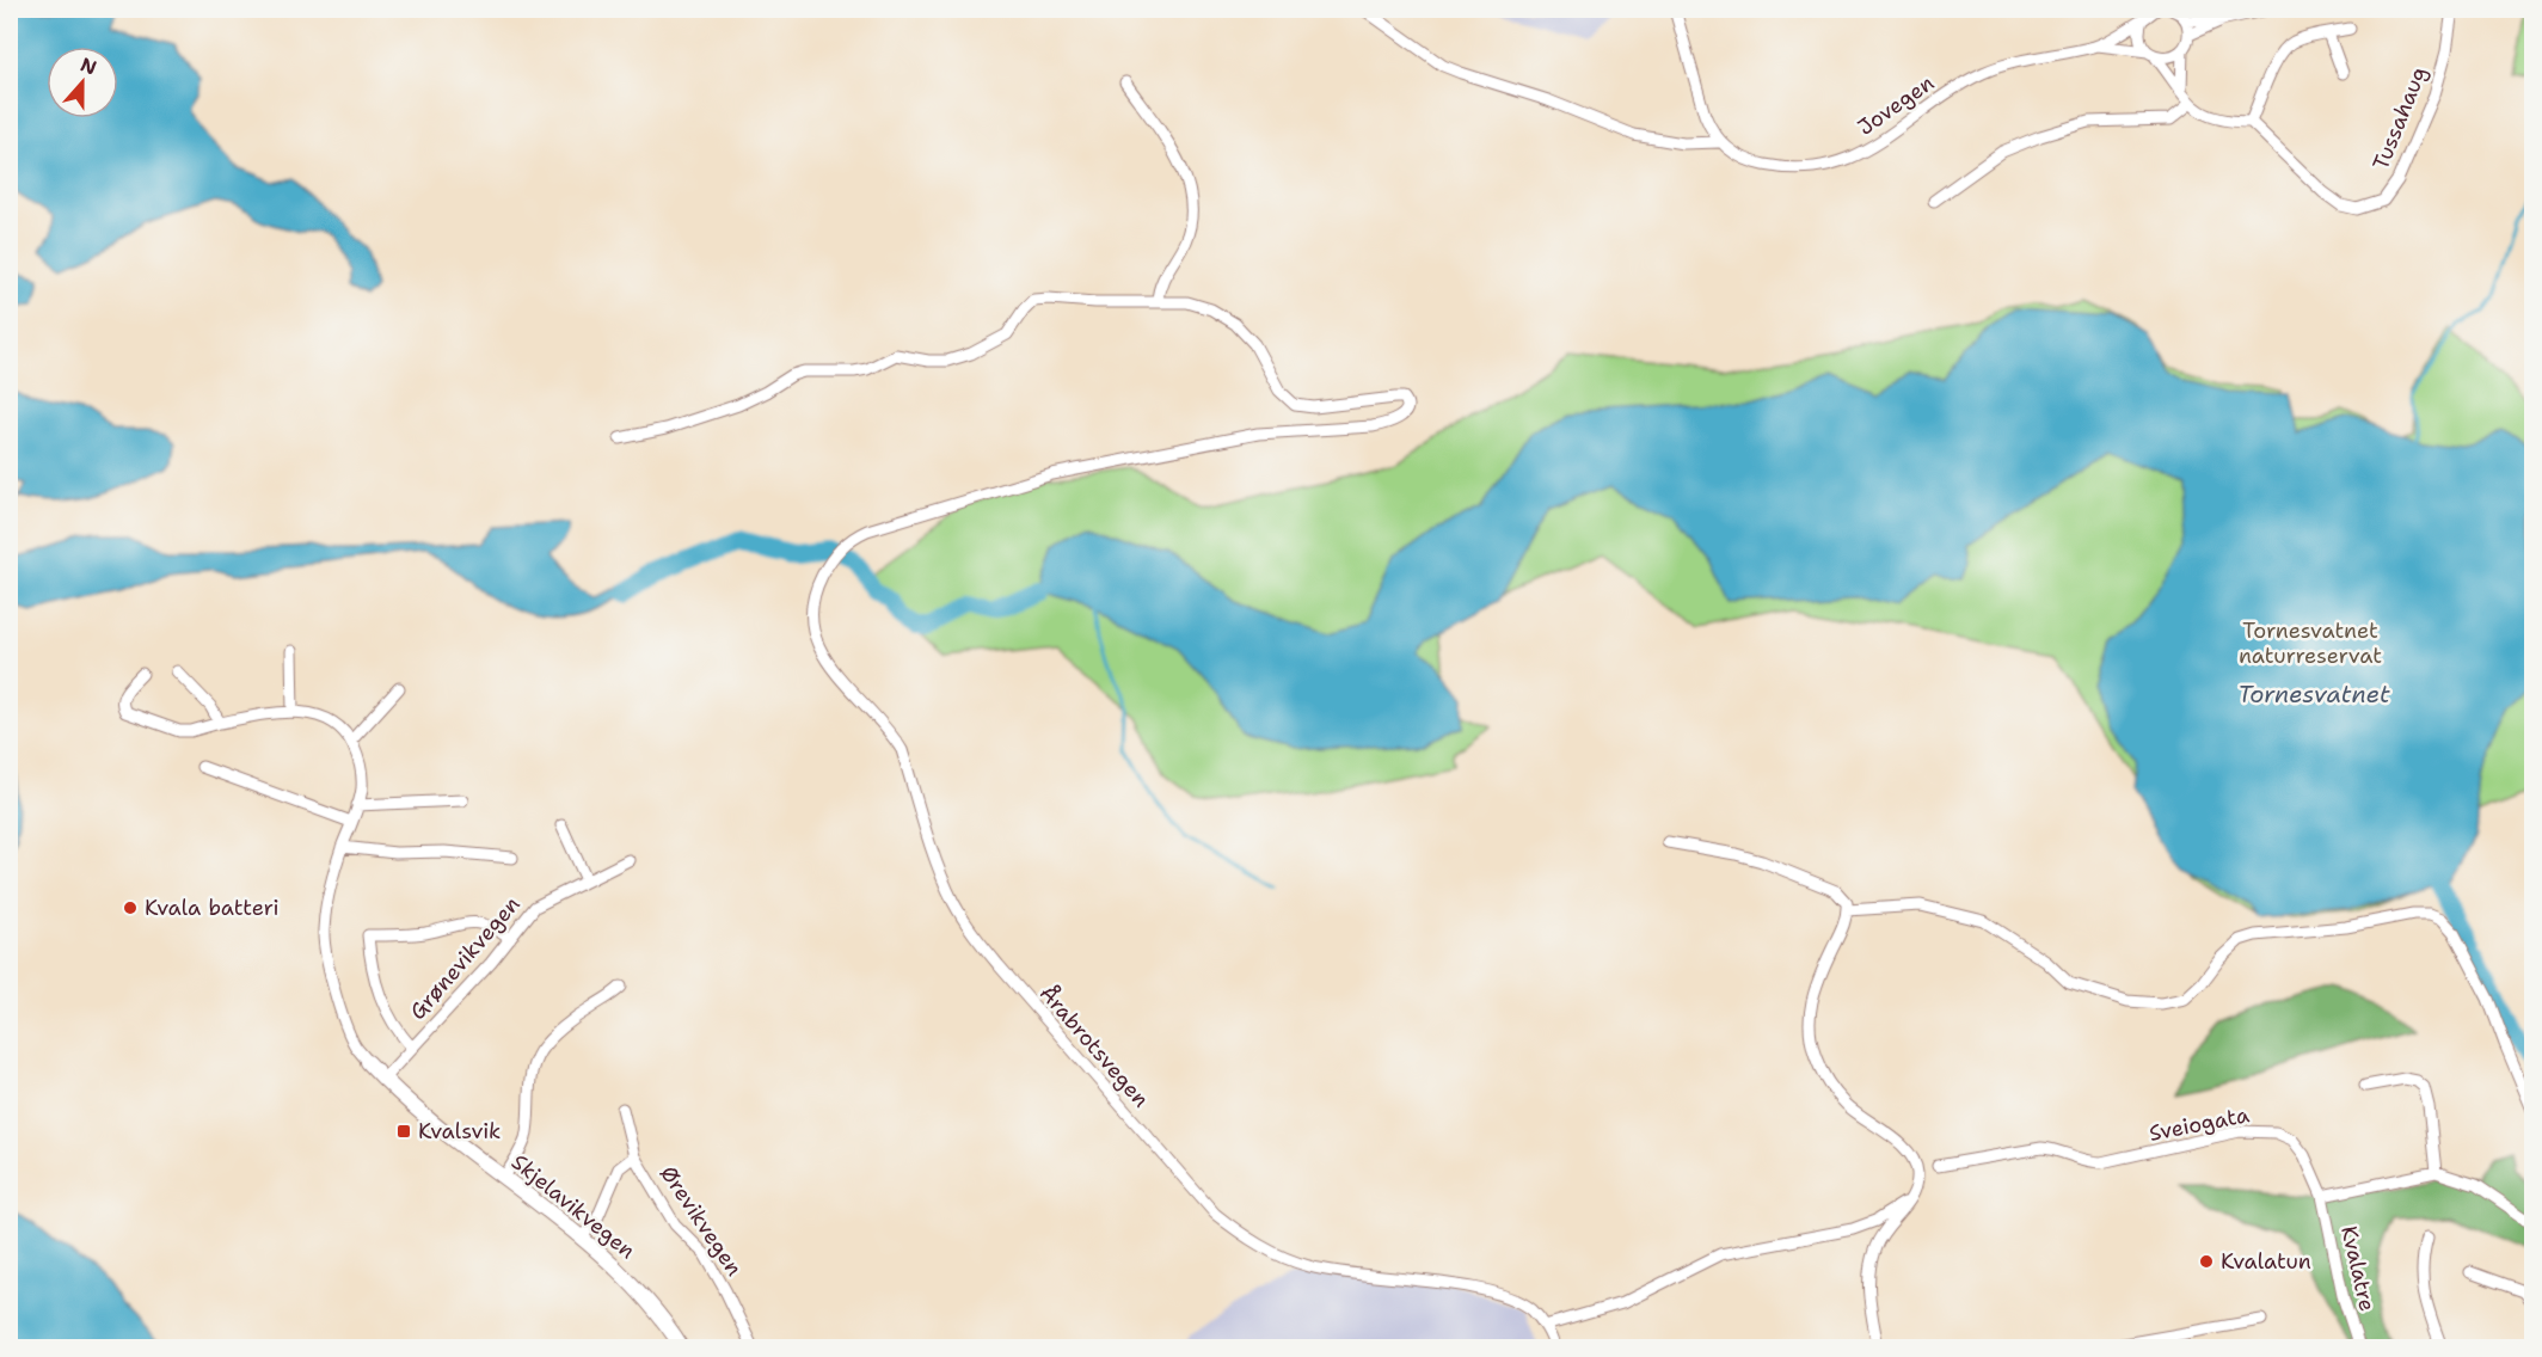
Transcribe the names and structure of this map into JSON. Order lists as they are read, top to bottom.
{
  "streets": {
    "main road": ["Skjelavikvegen"],
    "street": [
      "Jovegen",
      "Tussahaug",
      "Grønevikvegen",
      "Årabrotsvegen",
      "Sveiogata",
      "Ørevikvegen",
      "Kvalatre"
    ]
  },
  "crossings": [
    ["Grønevikvegen", "Skjelavikvegen"],
    ["Sveiogata", "Kvalatre"],
    ["Skjelavikvegen", "Ørevikvegen"]
  ],
  "water": ["Tornesvatnet"],
  "parks": ["Tornesvatnet naturreservat"],
  "places": {
    "other": ["Kvala batteri", "Kvalatun"],
    "transit": ["Kvalsvik"]
  },
  "north": "top"
}
